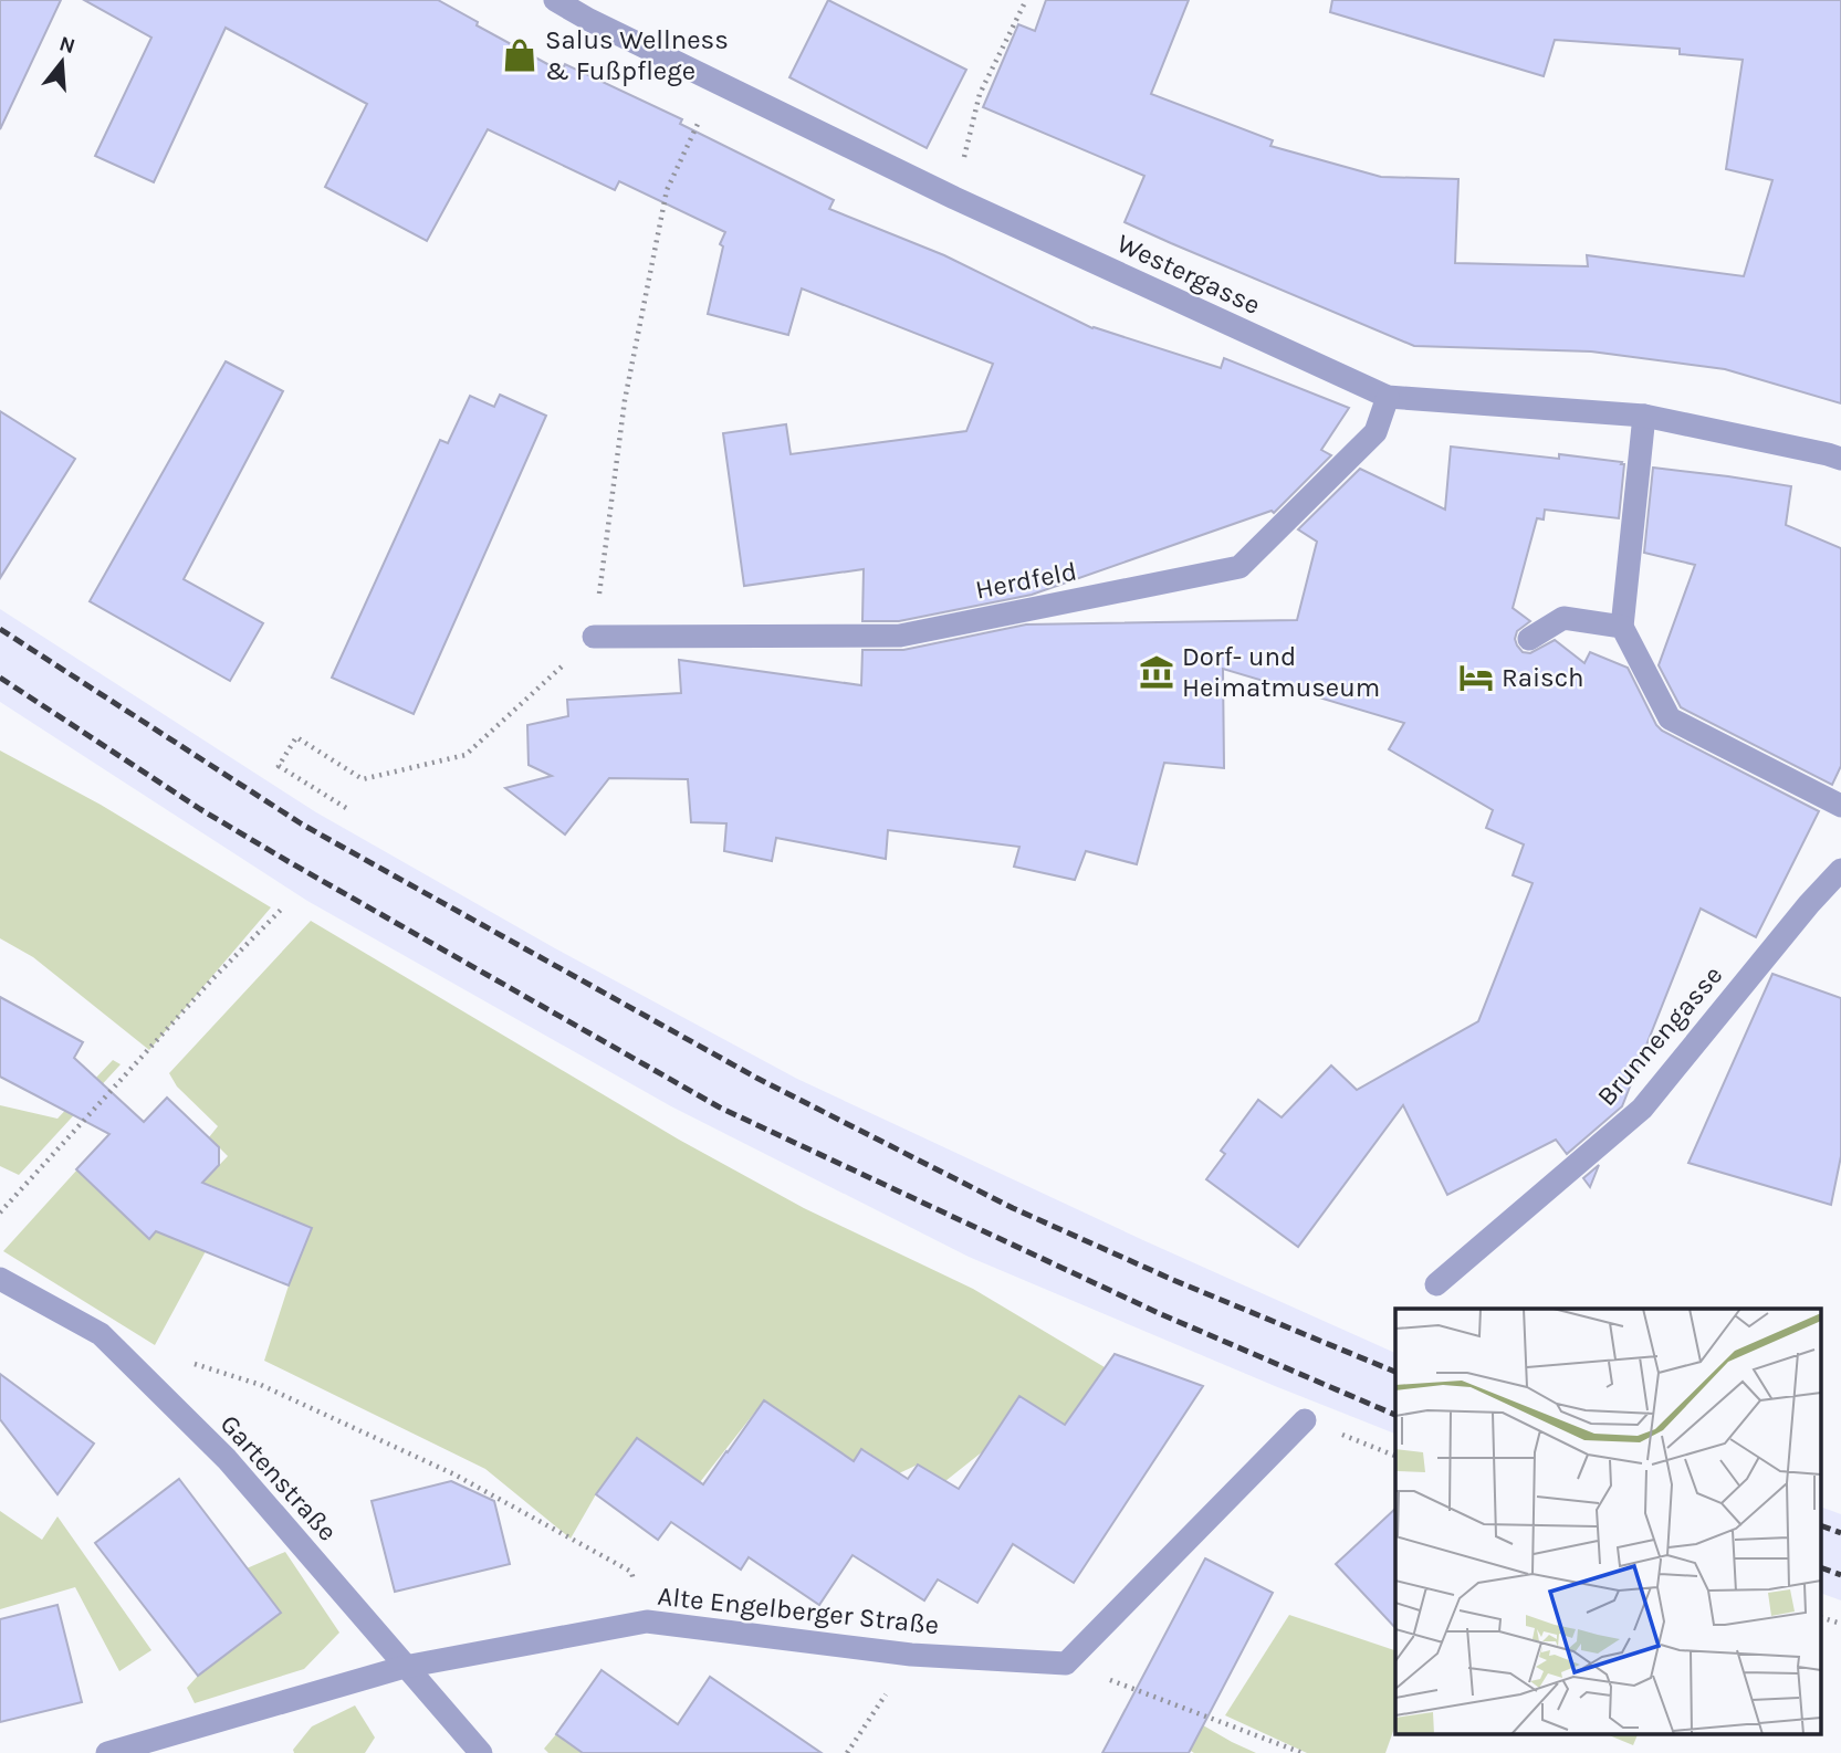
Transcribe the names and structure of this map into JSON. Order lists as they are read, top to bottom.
{
  "streets": {
    "street": [
      "Westergasse",
      "Herdfeld",
      "Brunnengasse",
      "Gartenstraße",
      "Alte Engelberger Straße"
    ]
  },
  "crossings": [
    ["Westergasse", "Herdfeld"],
    ["Gartenstraße", "Alte Engelberger Straße"]
  ],
  "places": {
    "shop": ["Salus Wellness & Fußpflege"],
    "museum": ["Dorf- und Heimatmuseum"],
    "hotel": ["Raisch"]
  },
  "north": "top"
}
